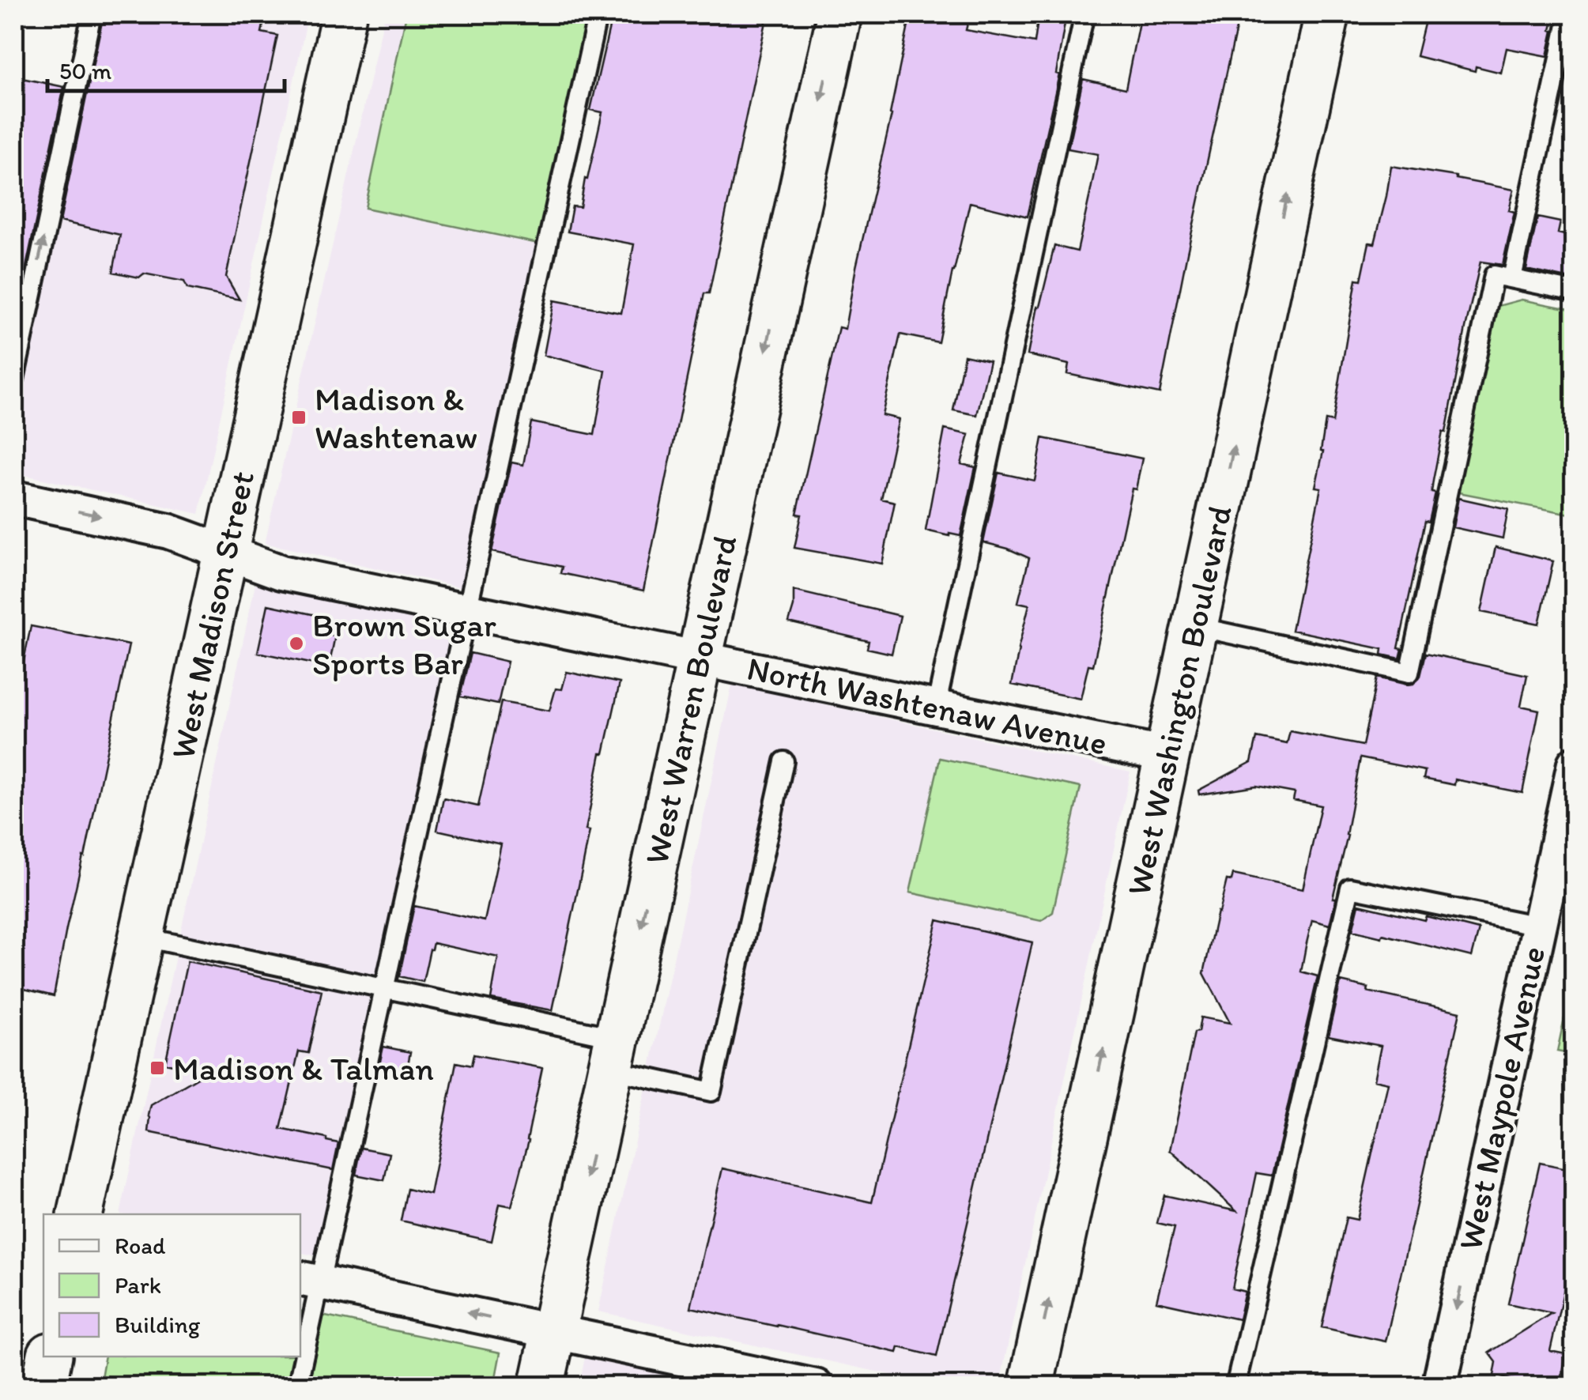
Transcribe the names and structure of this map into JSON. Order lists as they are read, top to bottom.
{
  "streets": {
    "street": [
      "West Madison Street",
      "West Warren Boulevard",
      "West Washington Boulevard",
      "North Washtenaw Avenue",
      "West Maypole Avenue"
    ]
  },
  "crossings": [
    ["West Madison Street", "North Washtenaw Avenue"],
    ["West Warren Boulevard", "North Washtenaw Avenue"],
    ["West Washington Boulevard", "North Washtenaw Avenue"]
  ],
  "one_way": ["West Warren Boulevard", "West Washington Boulevard", "West Maypole Avenue"],
  "places": {
    "transit": ["Madison & Washtenaw", "Madison & Talman"],
    "other": ["Brown Sugar Sports Bar"]
  },
  "legend": ["Road", "Park", "Building"],
  "scale_bar": "50 m"
}
